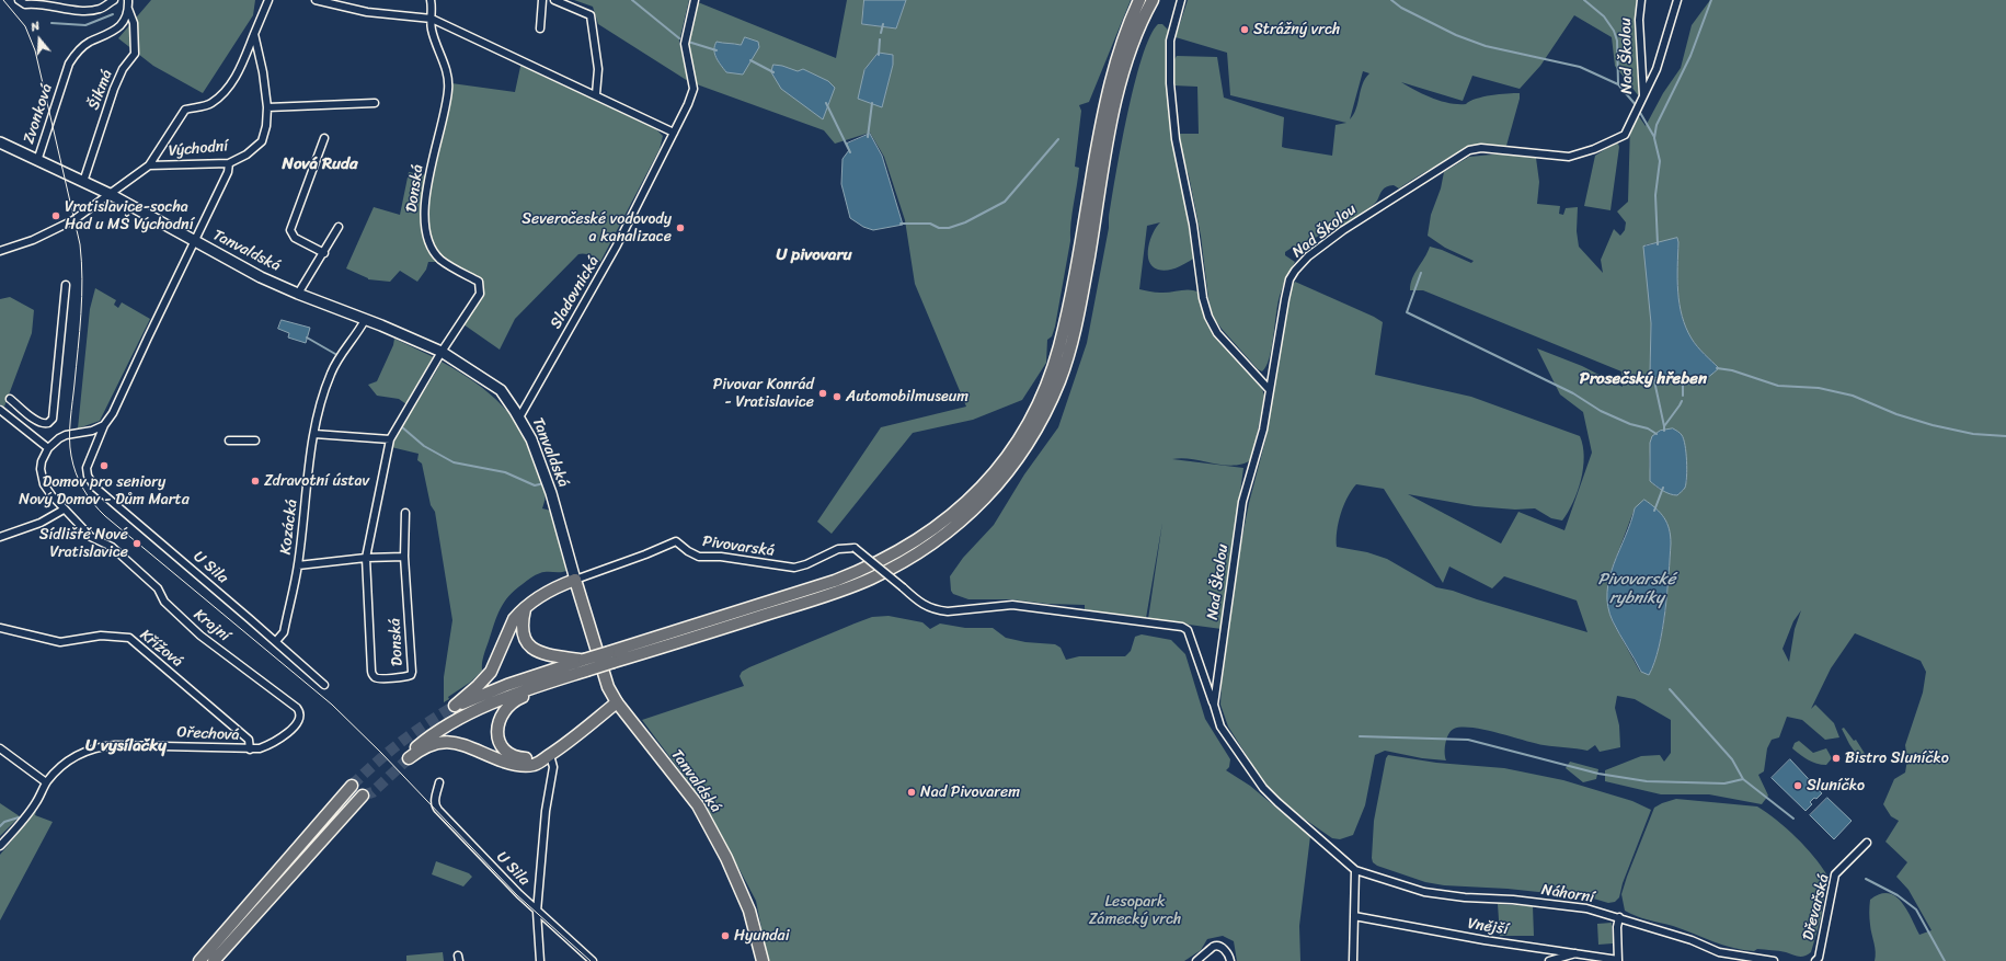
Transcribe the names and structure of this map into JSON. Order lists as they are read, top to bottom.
{
  "streets": {
    "main road": ["Tanvaldská"],
    "street": [
      "Nad Školou",
      "Šikmá",
      "Zvonková",
      "Východní",
      "Donská",
      "Sladovnická",
      "Kozácká",
      "Pivovarská",
      "U Sila",
      "Krajní",
      "Křížová",
      "Ořechová",
      "Náhorní",
      "Dřevařská",
      "Vnější"
    ]
  },
  "crossings": [
    ["Nad Školou", "Pivovarská"],
    ["Nad Školou", "Náhorní"],
    ["Šikmá", "Zvonková"],
    ["Šikmá", "Tanvaldská"],
    ["Zvonková", "Tanvaldská"],
    ["Východní", "Tanvaldská"],
    ["Donská", "Tanvaldská"],
    ["Tanvaldská", "Sladovnická"],
    ["Tanvaldská", "Kozácká"],
    ["Tanvaldská", "Pivovarská"],
    ["Kozácká", "U Sila"],
    ["Krajní", "Křížová"],
    ["Krajní", "Ořechová"],
    ["Křížová", "Ořechová"]
  ],
  "districts": [
    "Nová Ruda",
    "U pivovaru",
    "Prosečský hřeben",
    "U vysílačky"
  ],
  "water": ["Pivovarské rybníky"],
  "parks": ["Lesopark Zámecký vrch"],
  "places": [
    "Strážný vrch",
    "Vratislavice-socha Had u MŠ Východní",
    "Severočeské vodovody a kanalizace",
    "Pivovar Konrád - Vratislavice",
    "Automobilmuseum",
    "Domov pro seniory Nový Domov - Dům Marta",
    "Zdravotní ústav",
    "Sídliště Nové Vratislavice",
    "Bistro Sluníčko",
    "Sluníčko",
    "Nad Pivovarem",
    "Hyundai"
  ],
  "north": "top"
}
